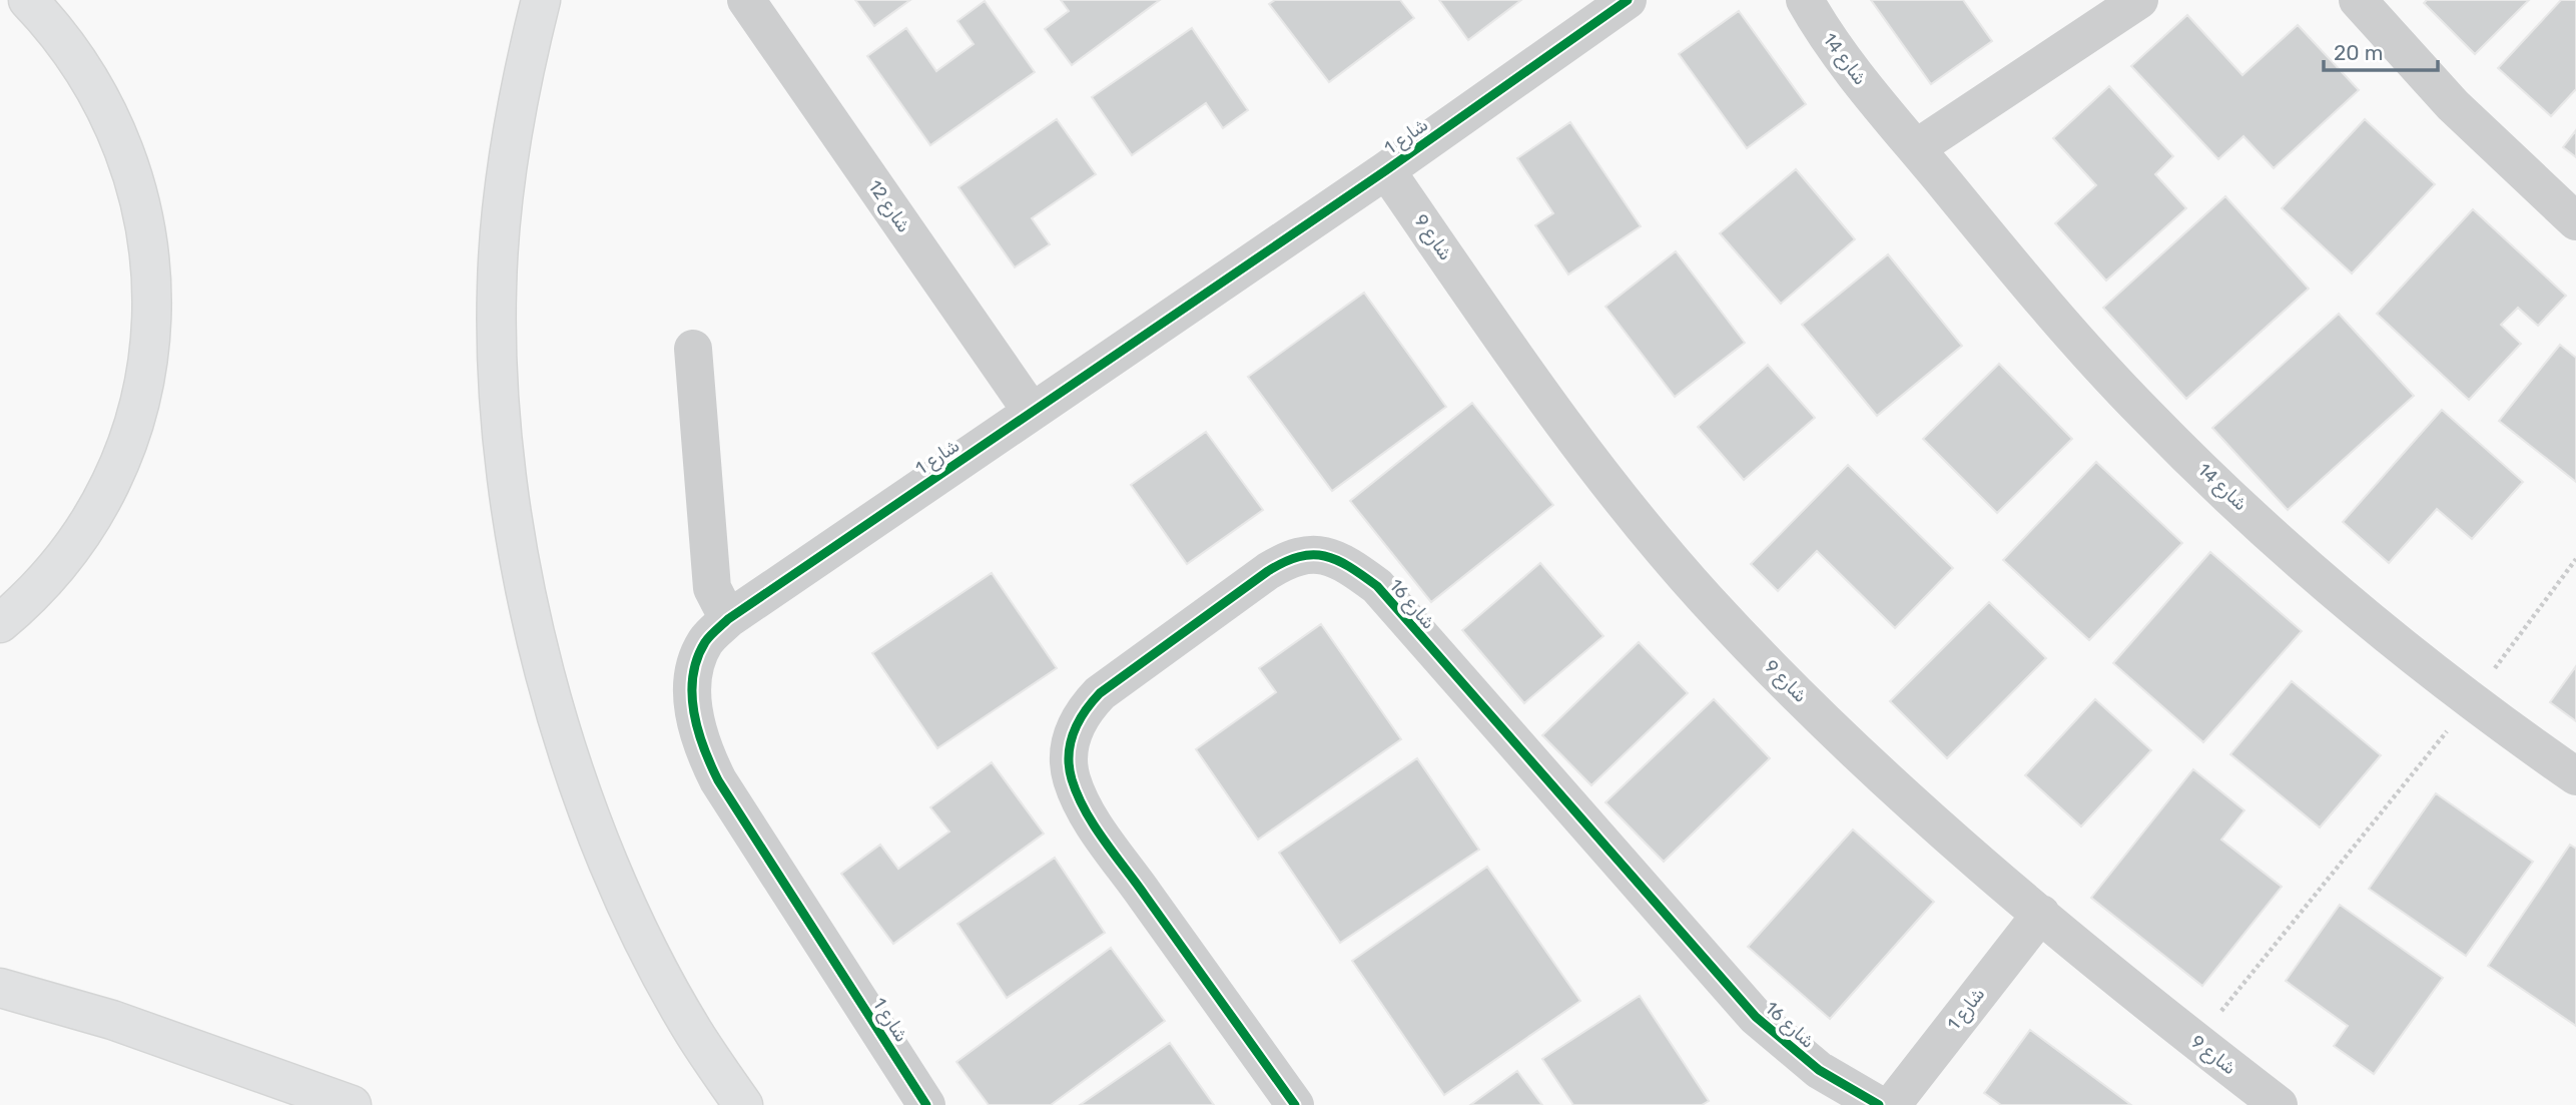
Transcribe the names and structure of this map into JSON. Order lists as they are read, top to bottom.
{
  "streets": {
    "street": [
      "شارع 14",
      "شارع 1",
      "شارع 12",
      "شارع 9",
      "شارع 16"
    ]
  },
  "crossings": [
    ["شارع 1", "شارع 12"],
    ["شارع 1", "شارع 9"]
  ],
  "scale_bar": "20 m"
}
